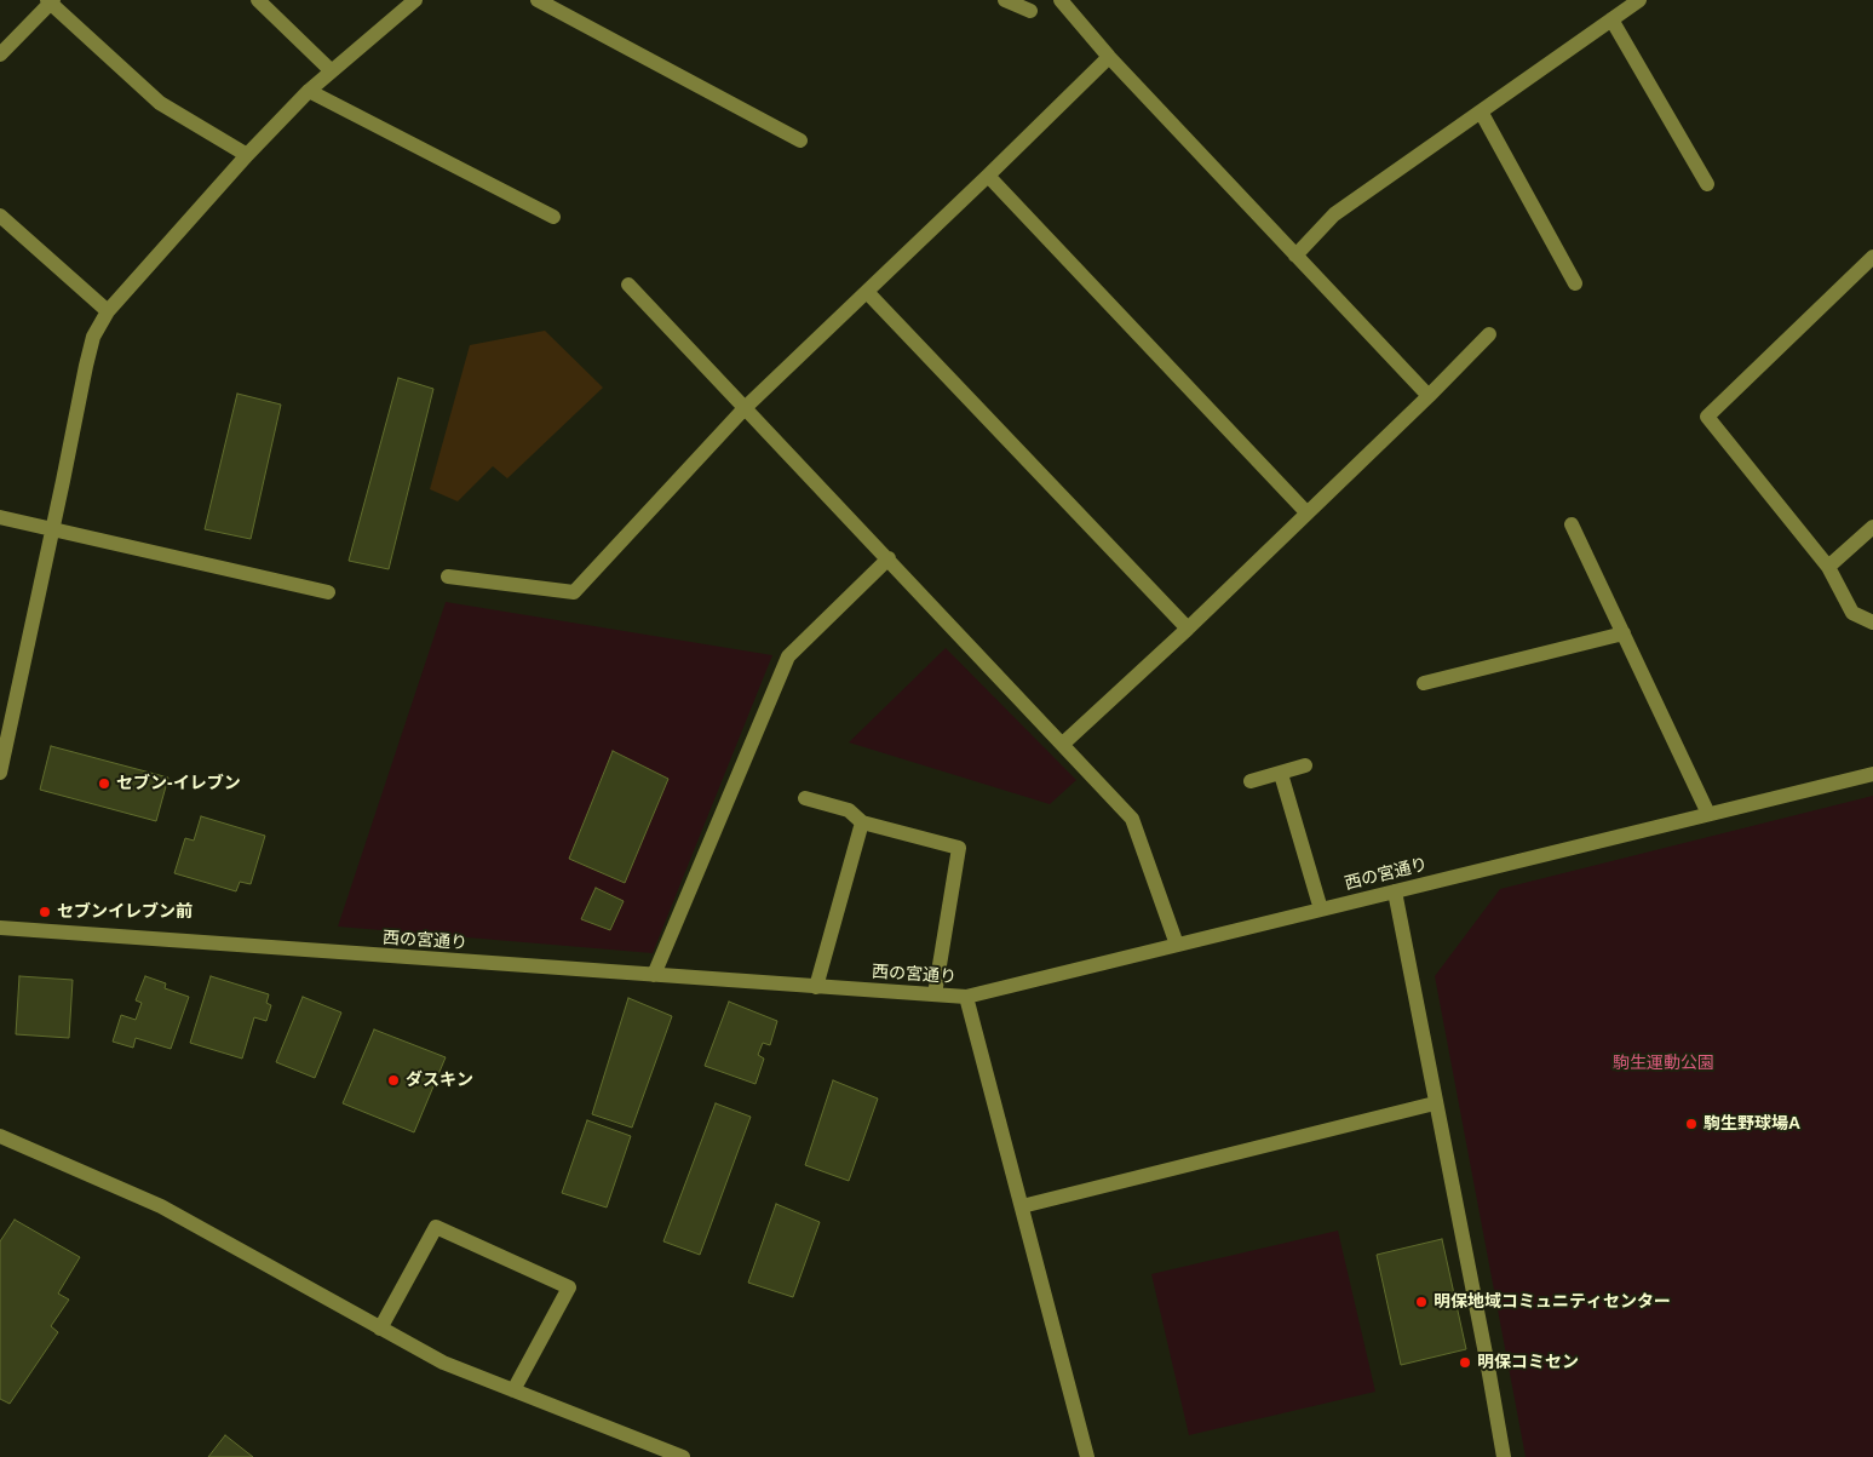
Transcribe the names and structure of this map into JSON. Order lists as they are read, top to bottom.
{
  "streets": {
    "street": ["西の宮通り"]
  },
  "parks": ["駒生運動公園"],
  "places": [
    "セブン-イレブン",
    "セブンイレブン前",
    "ダスキン",
    "駒生野球場A",
    "明保地域コミュニティセンター",
    "明保コミセン"
  ]
}
